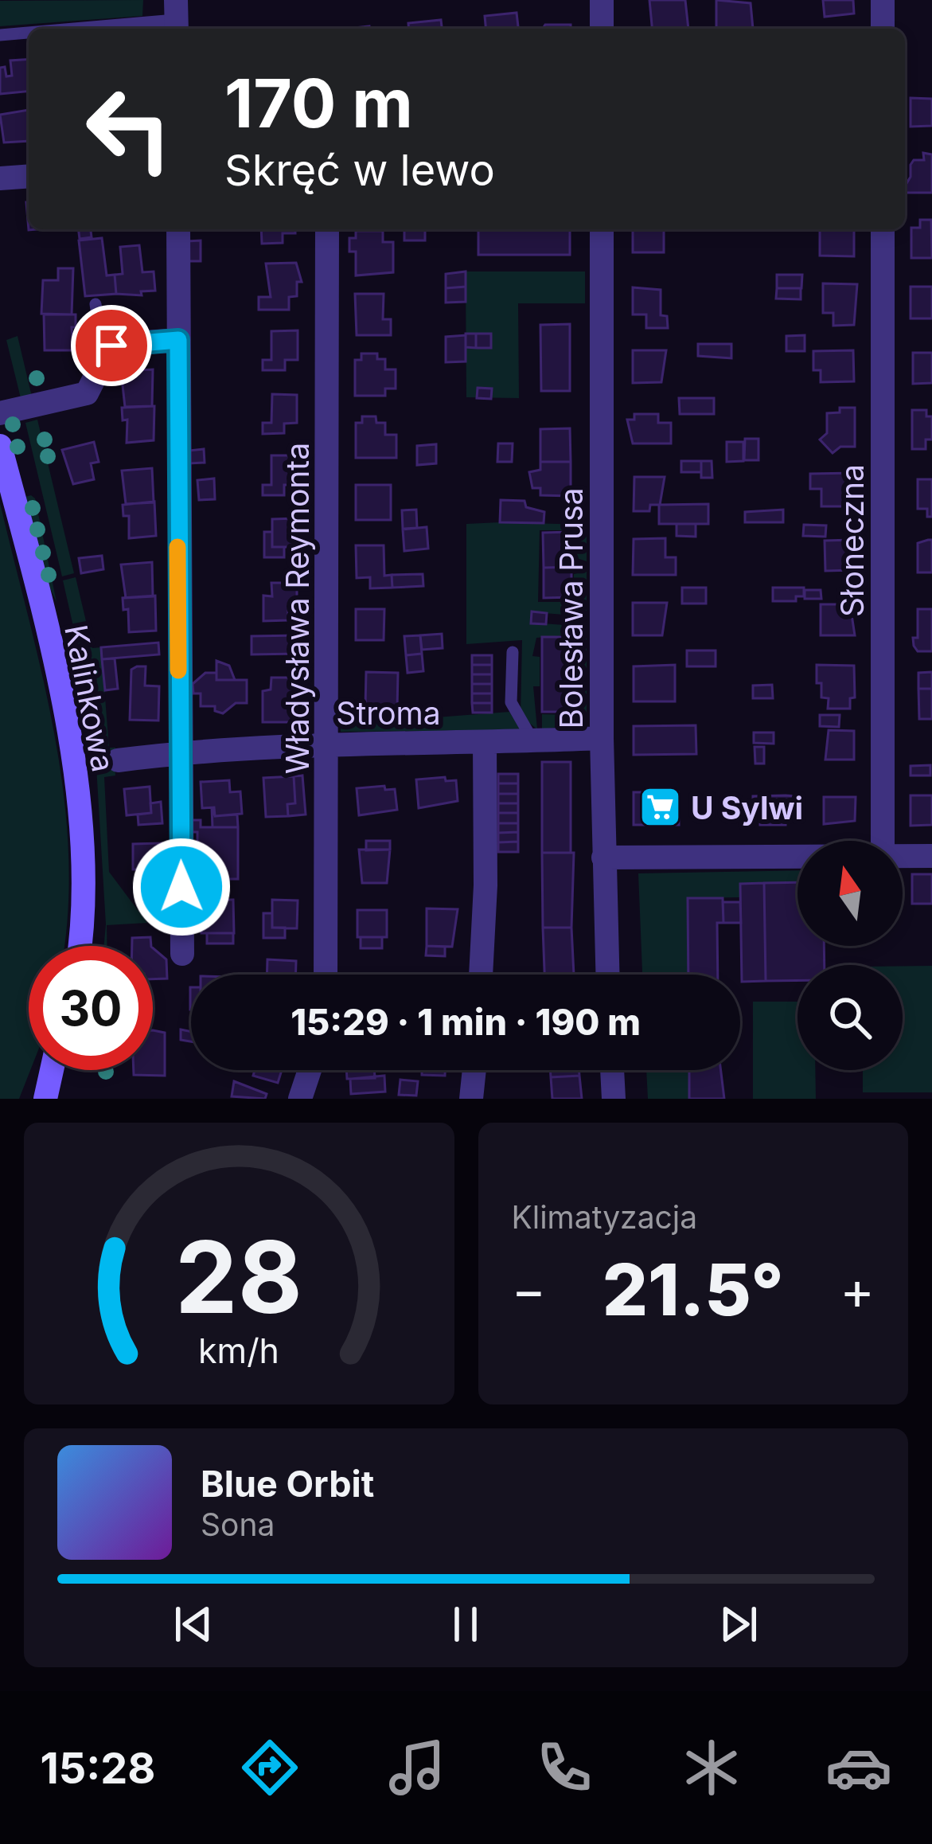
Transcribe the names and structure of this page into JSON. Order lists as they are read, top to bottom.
{
  "streets": {
    "street": [
      "Słoneczna",
      "Władysława Reymonta",
      "Bolesława Prusa",
      "Kalinkowa",
      "Stroma"
    ]
  },
  "crossings": [
    ["Władysława Reymonta", "Stroma"],
    ["Bolesława Prusa", "Stroma"]
  ],
  "places": {
    "supermarket": ["U Sylwi"]
  },
  "north": "top",
  "page": {
    "turn": ["170 m", "Skręć w lewo"],
    "limit": "30",
    "trip": "15:29 · 1 min · 190 m",
    "tile": "Klimatyzacja",
    "heat": ["−", "21.5°", "+"],
    "song": ["Blue Orbit", "Sona"],
    "tabs": "15:28",
    "gauge": ["28", "km/h"]
  }
}
